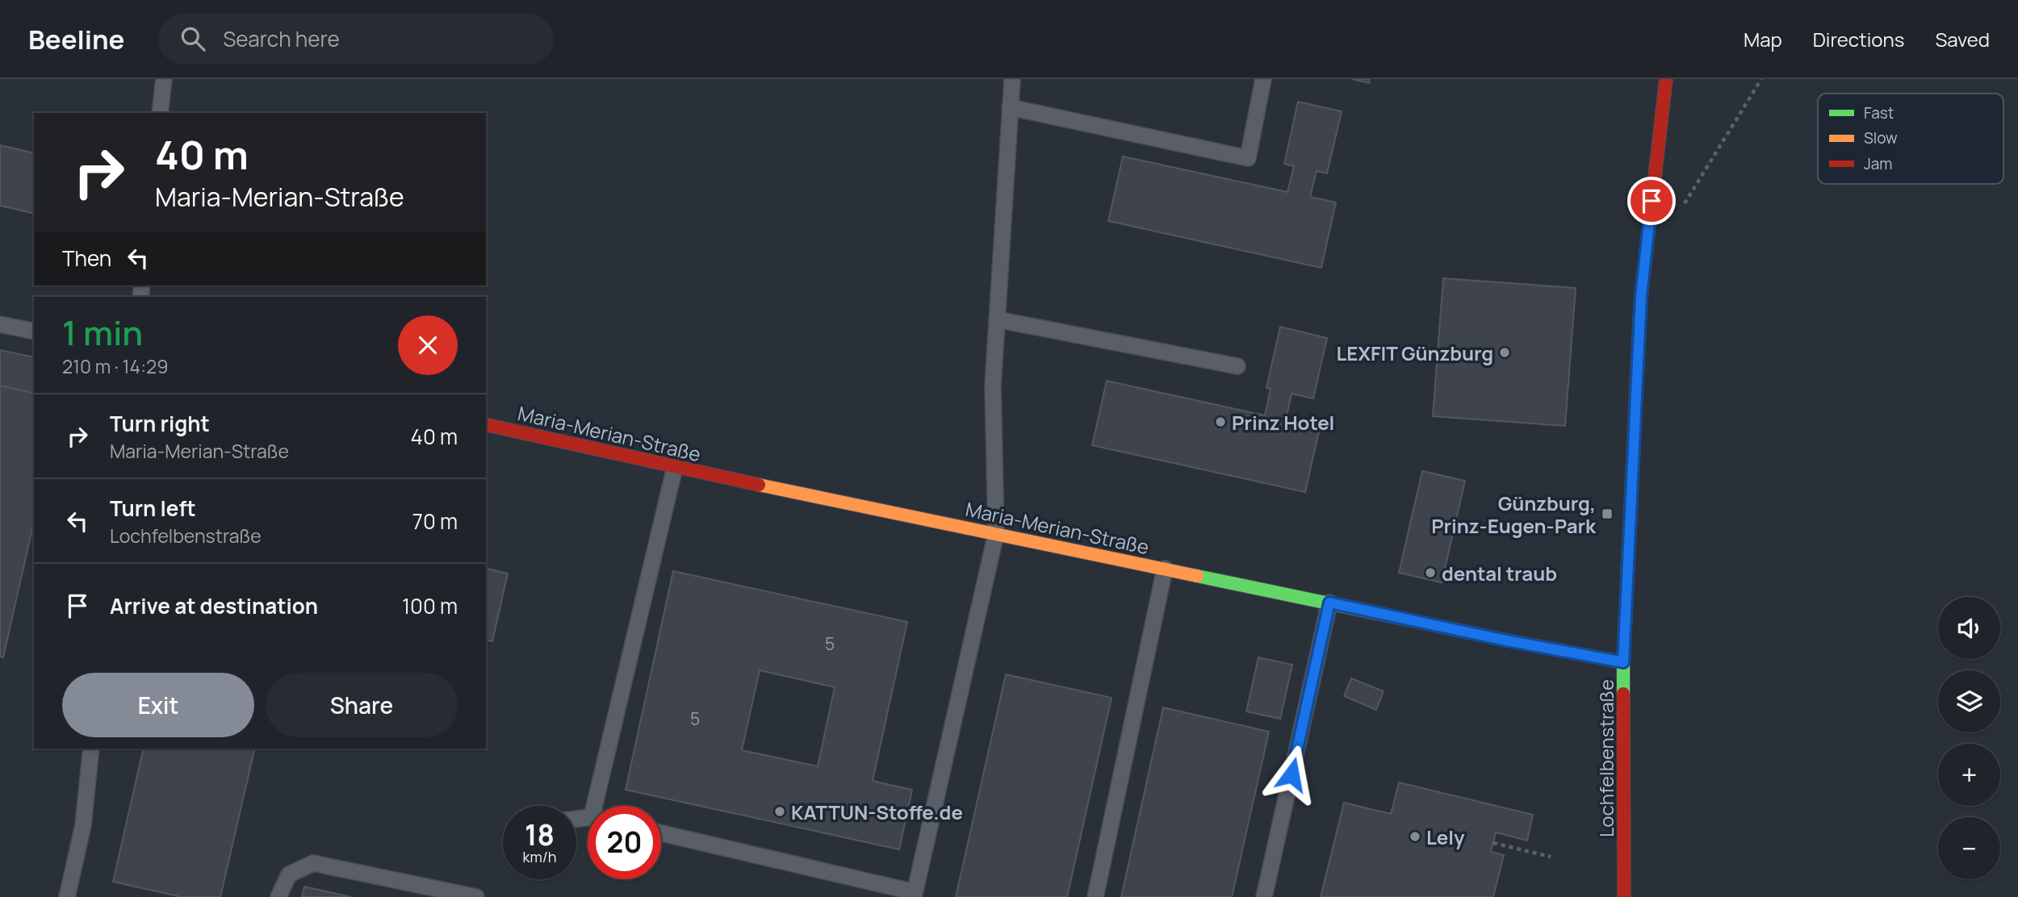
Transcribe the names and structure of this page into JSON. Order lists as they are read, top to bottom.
{
  "streets": {
    "street": ["Maria-Merian-Straße", "Lochfelbenstraße"]
  },
  "crossings": [
    ["Maria-Merian-Straße", "Lochfelbenstraße"]
  ],
  "places": {
    "other": [
      "LEXFIT Günzburg",
      "Prinz Hotel",
      "dental traub",
      "KATTUN-Stoffe.de",
      "Lely"
    ],
    "transit": ["Günzburg, Prinz-Eugen-Park"]
  },
  "house_numbers": ["5", "5"],
  "legend": ["Fast", "Slow", "Jam"],
  "page": {
    "header": "Beeline",
    "search": "Search here",
    "nav": ["Map", "Directions", "Saved"],
    "turn": ["40 m", "Maria-Merian-Straße"],
    "then": "Then",
    "heading": ["1 min", "210 m · 14:29"],
    "list": [
      {
        "name": "Turn right",
        "note": "Maria-Merian-Straße",
        "value": "40 m"
      },
      {
        "name": "Turn left",
        "note": "Lochfelbenstraße",
        "value": "70 m"
      },
      {
        "name": "Arrive at destination",
        "value": "100 m"
      }
    ],
    "map_buttons": ["+", "−"],
    "buttons": ["Exit", "Share"],
    "speed": "18 km/h",
    "limit": "20"
  }
}
